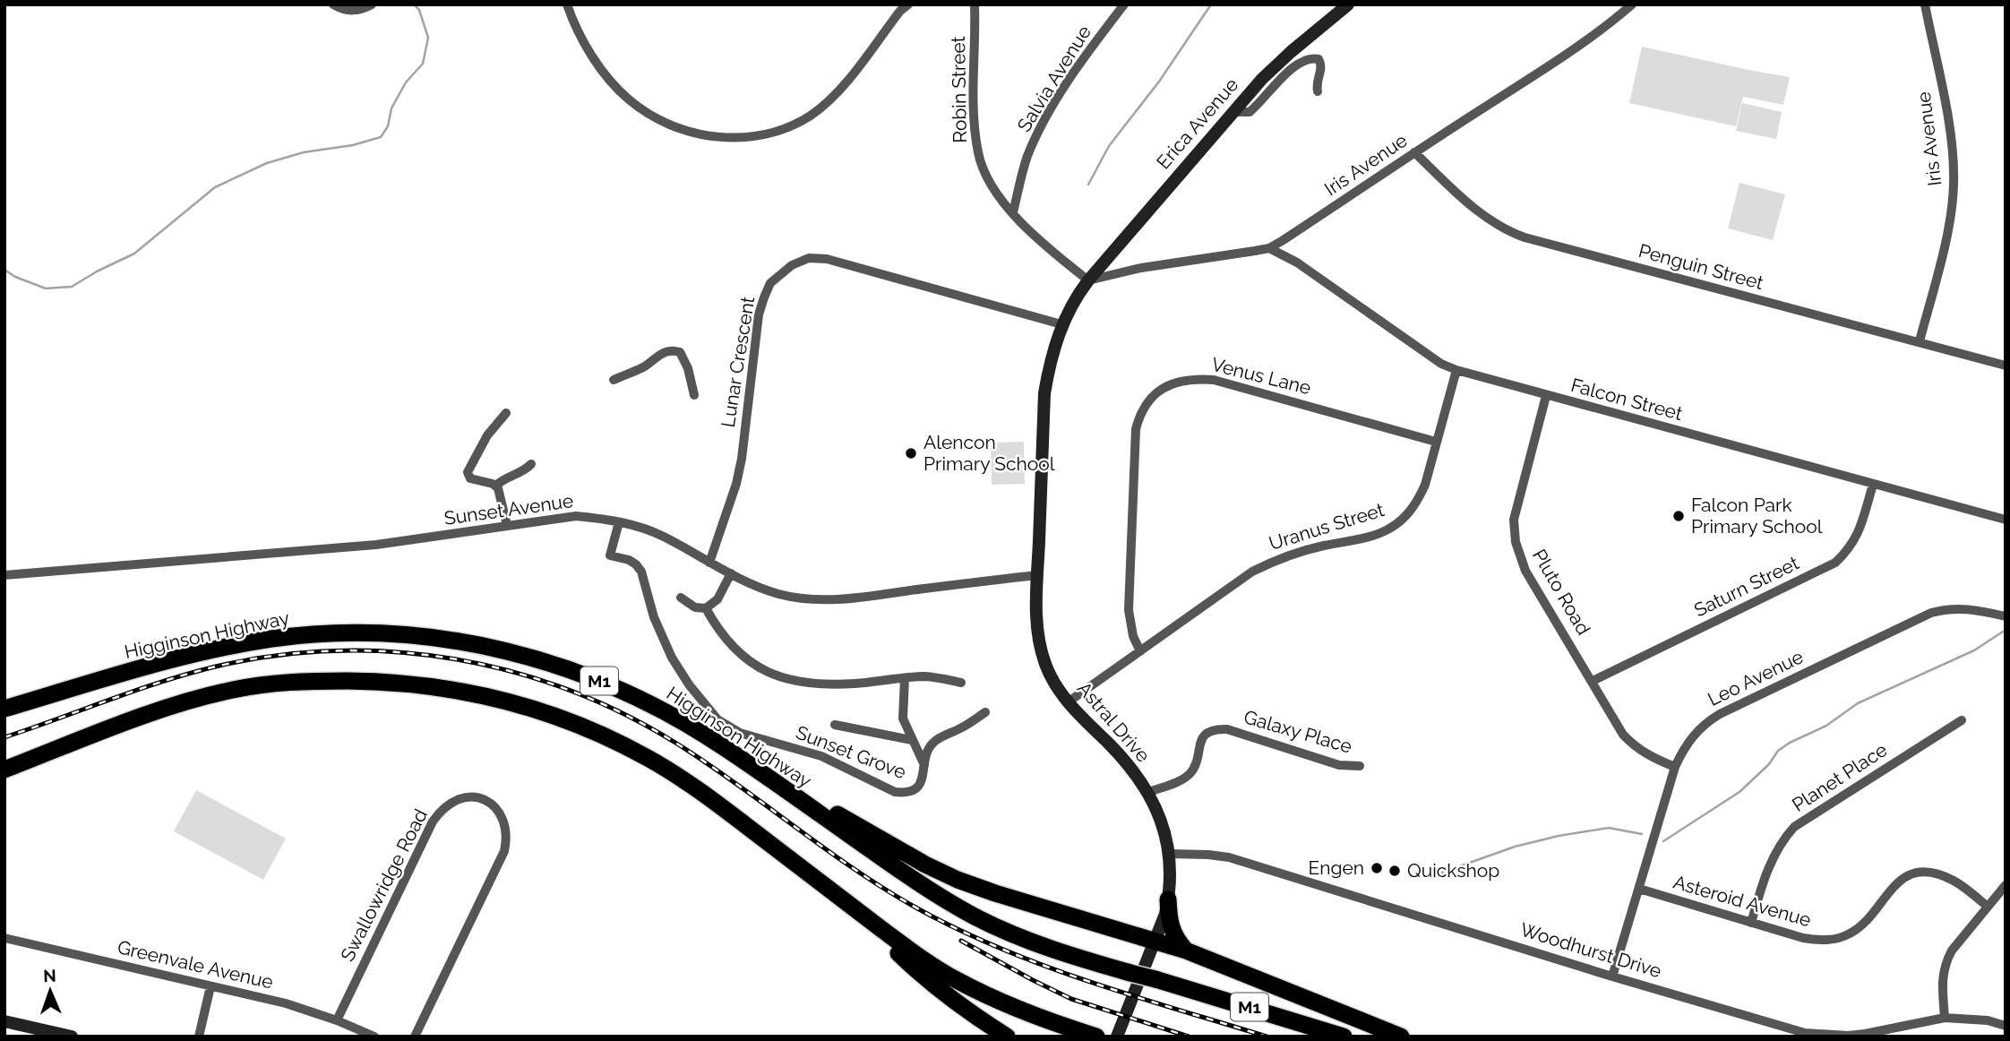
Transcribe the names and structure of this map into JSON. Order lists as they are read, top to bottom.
{
  "streets": {
    "highway": ["Higginson Highway", "M1"],
    "street": [
      "Salvia Avenue",
      "Robin Street",
      "Erica Avenue",
      "Iris Avenue",
      "Penguin Street",
      "Lunar Crescent",
      "Venus Lane",
      "Falcon Street",
      "Sunset Avenue",
      "Uranus Street",
      "Saturn Street",
      "Pluto Road",
      "Leo Avenue",
      "Astral Drive",
      "Galaxy Place",
      "Sunset Grove",
      "Planet Place",
      "Swallowridge Road",
      "Asteroid Avenue",
      "Woodhurst Drive",
      "Greenvale Avenue"
    ]
  },
  "crossings": [
    ["Salvia Avenue", "Robin Street"],
    ["Robin Street", "Erica Avenue"],
    ["Robin Street", "Iris Avenue"],
    ["Robin Street", "Astral Drive"],
    ["Erica Avenue", "Iris Avenue"],
    ["Erica Avenue", "Astral Drive"],
    ["Iris Avenue", "Penguin Street"],
    ["Iris Avenue", "Falcon Street"],
    ["Iris Avenue", "Astral Drive"],
    ["Lunar Crescent", "Sunset Avenue"],
    ["Lunar Crescent", "Astral Drive"],
    ["Venus Lane", "Uranus Street"],
    ["Falcon Street", "Uranus Street"],
    ["Falcon Street", "Saturn Street"],
    ["Falcon Street", "Pluto Road"],
    ["Sunset Avenue", "Astral Drive"],
    ["Sunset Avenue", "Sunset Grove"],
    ["Uranus Street", "Astral Drive"],
    ["Saturn Street", "Pluto Road"],
    ["Pluto Road", "Leo Avenue"],
    ["Leo Avenue", "Asteroid Avenue"],
    ["Leo Avenue", "Woodhurst Drive"],
    ["Astral Drive", "Galaxy Place"],
    ["Astral Drive", "Woodhurst Drive"],
    ["Planet Place", "Asteroid Avenue"],
    ["Swallowridge Road", "Greenvale Avenue"]
  ],
  "places": [
    "Alencon Primary School",
    "Falcon Park Primary School",
    "Engen",
    "Quickshop"
  ],
  "north": "top"
}
